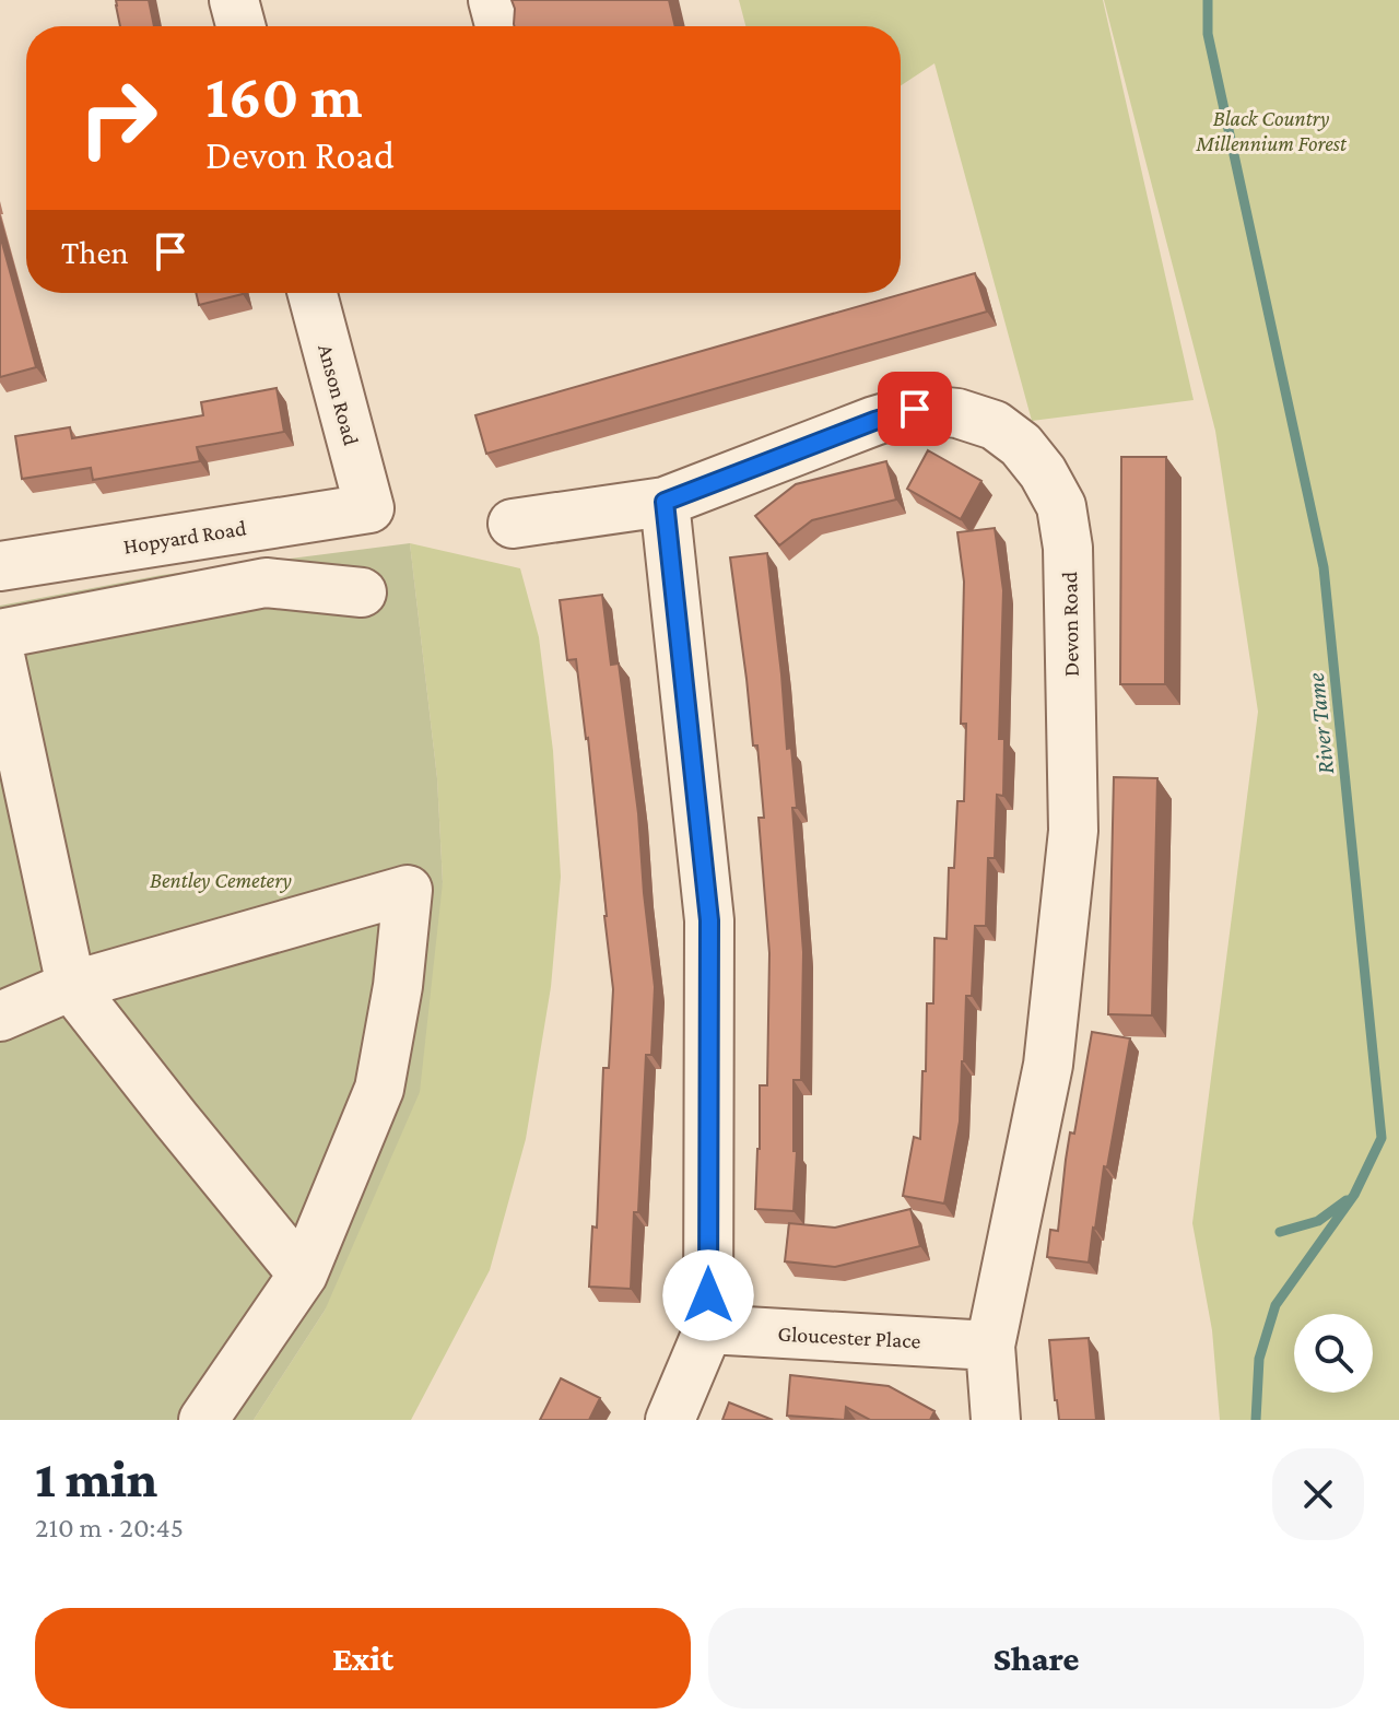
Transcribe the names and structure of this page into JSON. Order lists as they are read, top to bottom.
{
  "streets": {
    "street": [
      "Anson Road",
      "Hopyard Road",
      "Devon Road",
      "Gloucester Place"
    ]
  },
  "crossings": [
    ["Anson Road", "Hopyard Road"],
    ["Devon Road", "Gloucester Place"]
  ],
  "water": ["River Tame"],
  "parks": ["Black Country Millennium Forest", "Bentley Cemetery"],
  "page": {
    "turn": ["160 m", "Devon Road"],
    "then": "Then",
    "heading": ["1 min", "210 m · 20:45"],
    "buttons": ["Exit", "Share"]
  }
}
